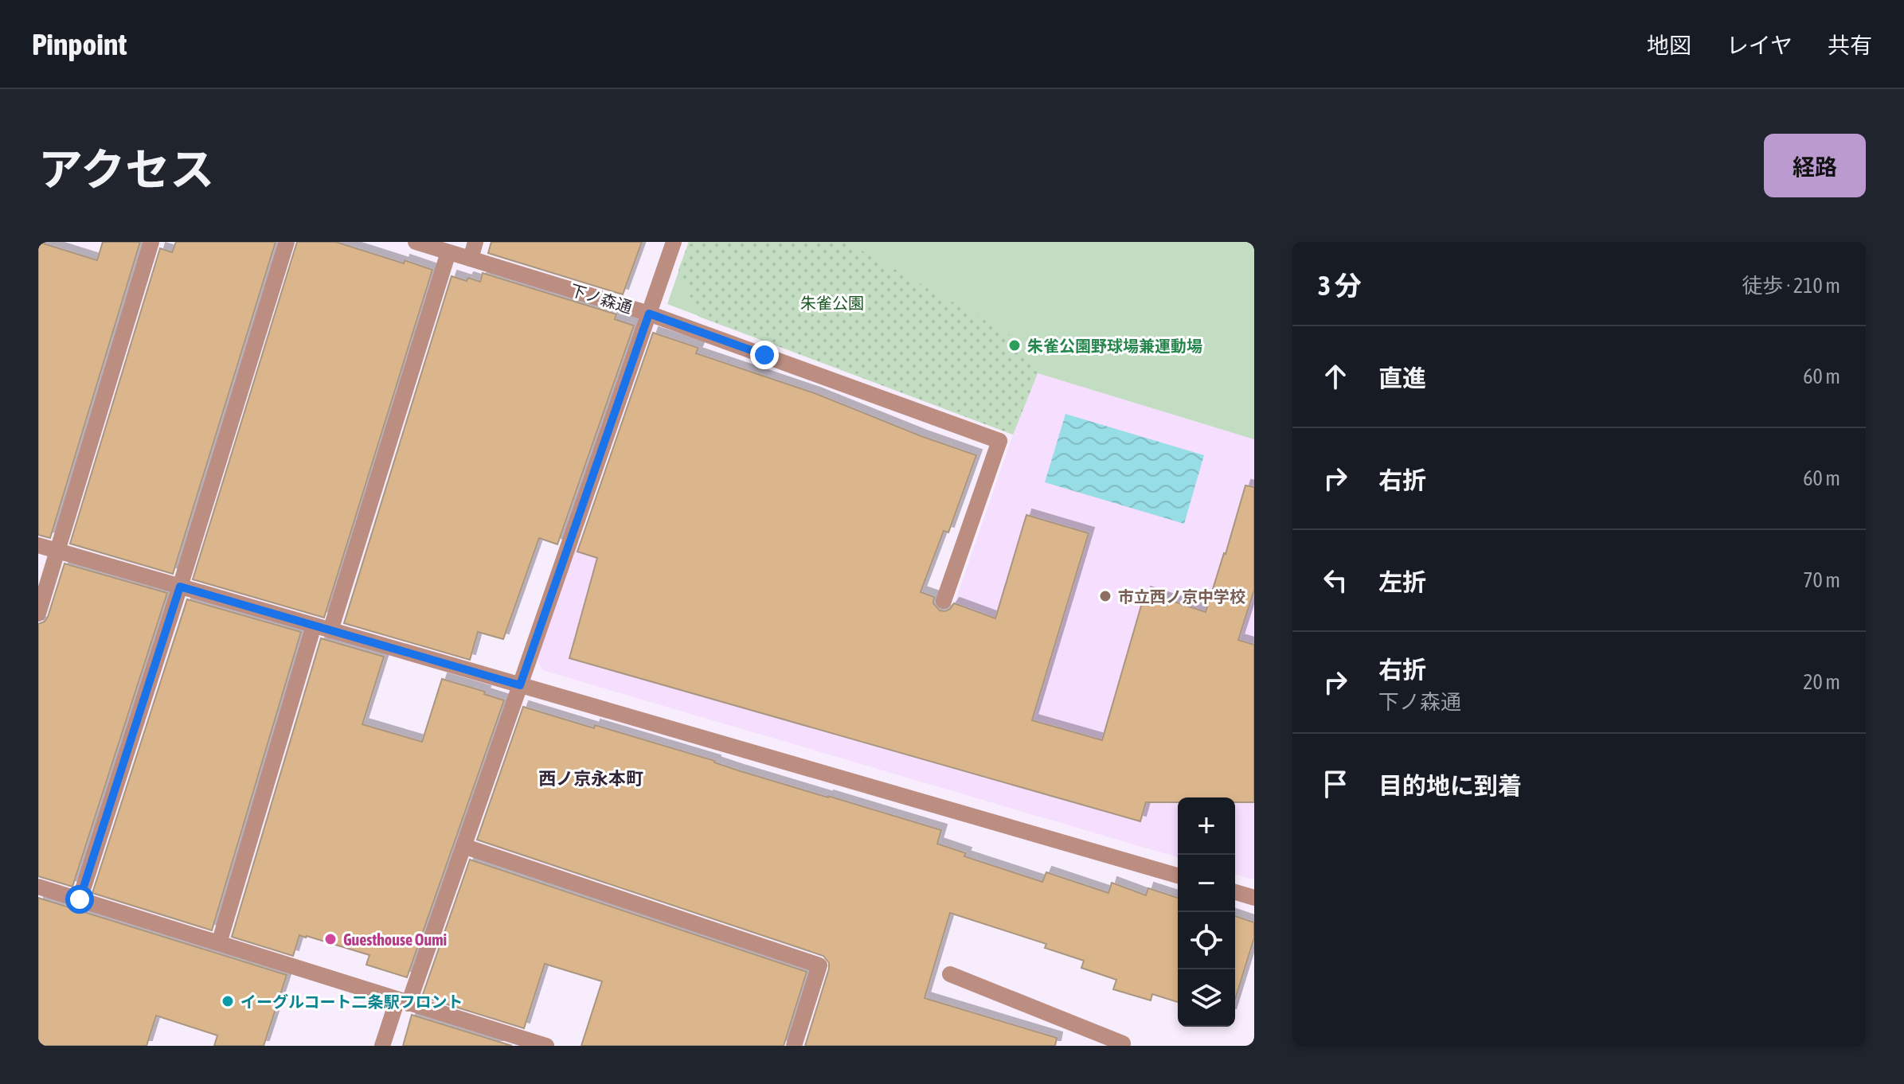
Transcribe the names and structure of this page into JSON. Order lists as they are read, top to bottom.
{
  "streets": {
    "street": ["下ノ森通"]
  },
  "districts": ["西ノ京永本町"],
  "parks": ["朱雀公園"],
  "places": [
    "朱雀公園野球場兼運動場",
    "市立西ノ京中学校",
    "Guesthouse Oumi",
    "イーグルコート二条駅フロント"
  ],
  "page": {
    "header": "Pinpoint",
    "nav": ["地図", "レイヤ", "共有"],
    "title": "アクセス",
    "buttons": "経路",
    "heading": ["3 分", "徒歩 · 210 m"],
    "list": [
      ["直進", "60 m"],
      ["右折", "60 m"],
      ["左折", "70 m"],
      ["右折", "下ノ森通", "20 m"],
      "目的地に到着"
    ],
    "map_buttons": ["+", "−"]
  }
}
